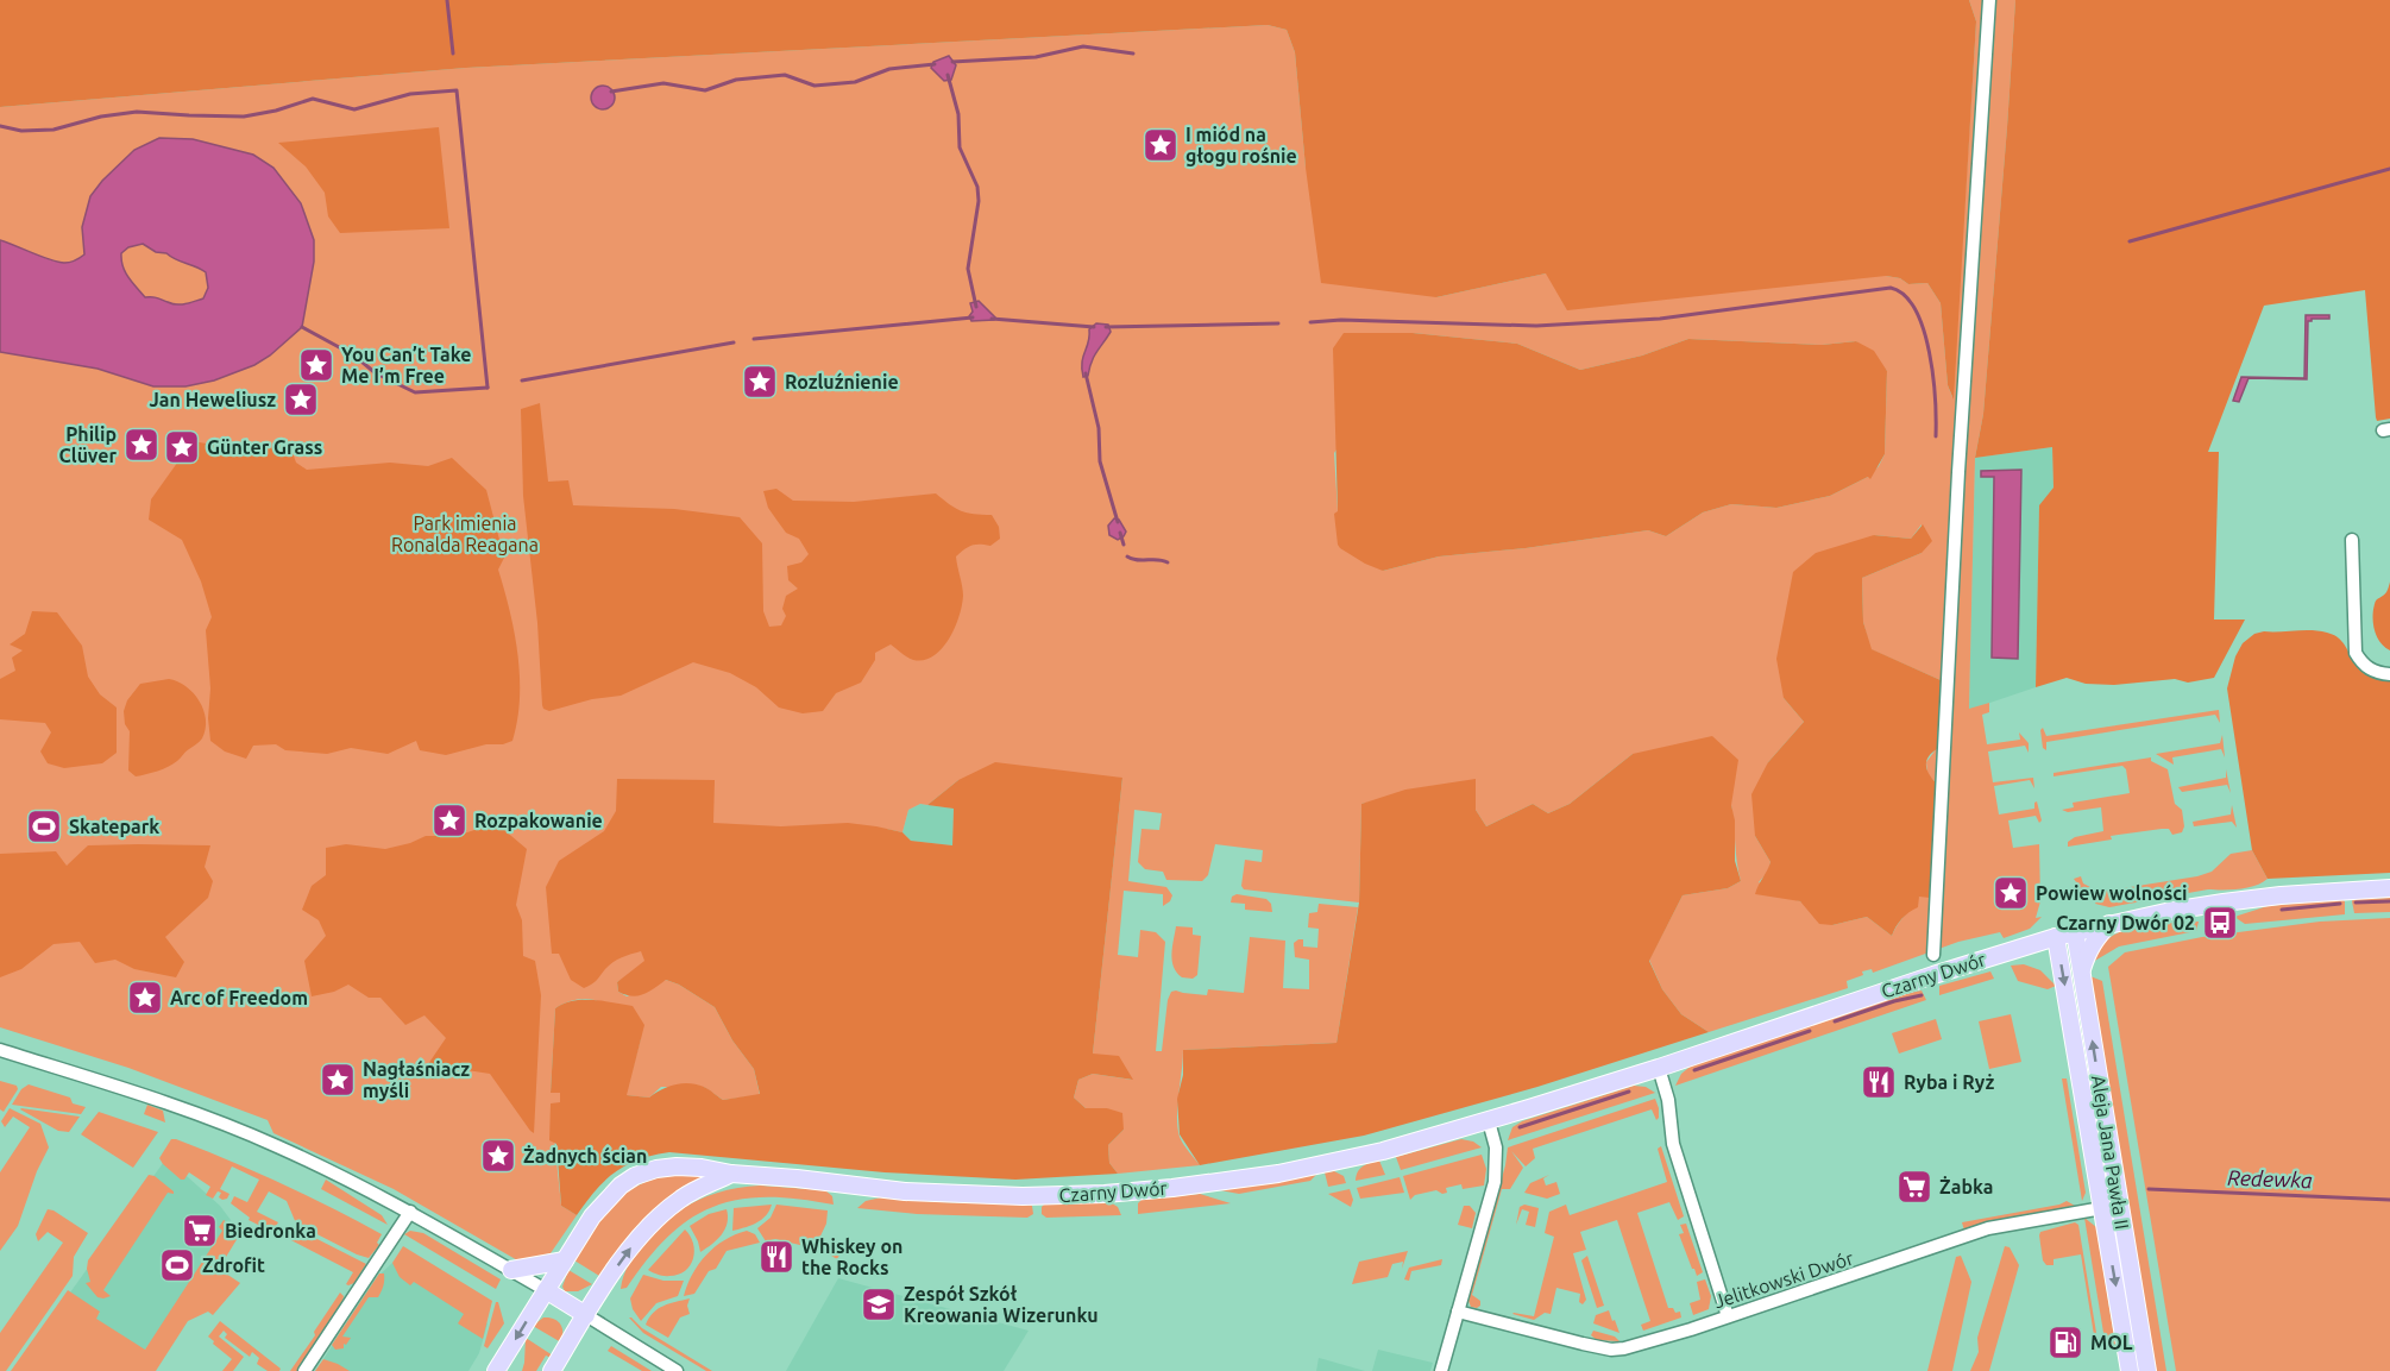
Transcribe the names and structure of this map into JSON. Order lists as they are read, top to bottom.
{
  "streets": {
    "main road": ["Czarny Dwór", "Aleja Jana Pawła II"],
    "street": ["Jelitkowski Dwór"]
  },
  "crossings": [
    ["Czarny Dwór", "Aleja Jana Pawła II"],
    ["Aleja Jana Pawła II", "Jelitkowski Dwór"]
  ],
  "water": ["Redewka"],
  "parks": ["Park imienia Ronalda Reagana"],
  "places": {
    "place": [
      "I miód na głogu rośnie",
      "You Can’t Take Me I’m Free",
      "Rozluźnienie",
      "Jan Heweliusz",
      "Philip Clüver",
      "Günter Grass",
      "Rozpakowanie",
      "Powiew wolności",
      "Arc of Freedom",
      "Nagłaśniacz myśli",
      "Żadnych ścian"
    ],
    "sports": ["Skatepark", "Zdrofit"],
    "bus stop": ["Czarny Dwór 02"],
    "restaurant": ["Ryba i Ryż", "Whiskey on the Rocks"],
    "supermarket": ["Żabka", "Biedronka"],
    "school or university": ["Zespół Szkół Kreowania Wizerunku"],
    "fuel station": ["MOL"]
  }
}
